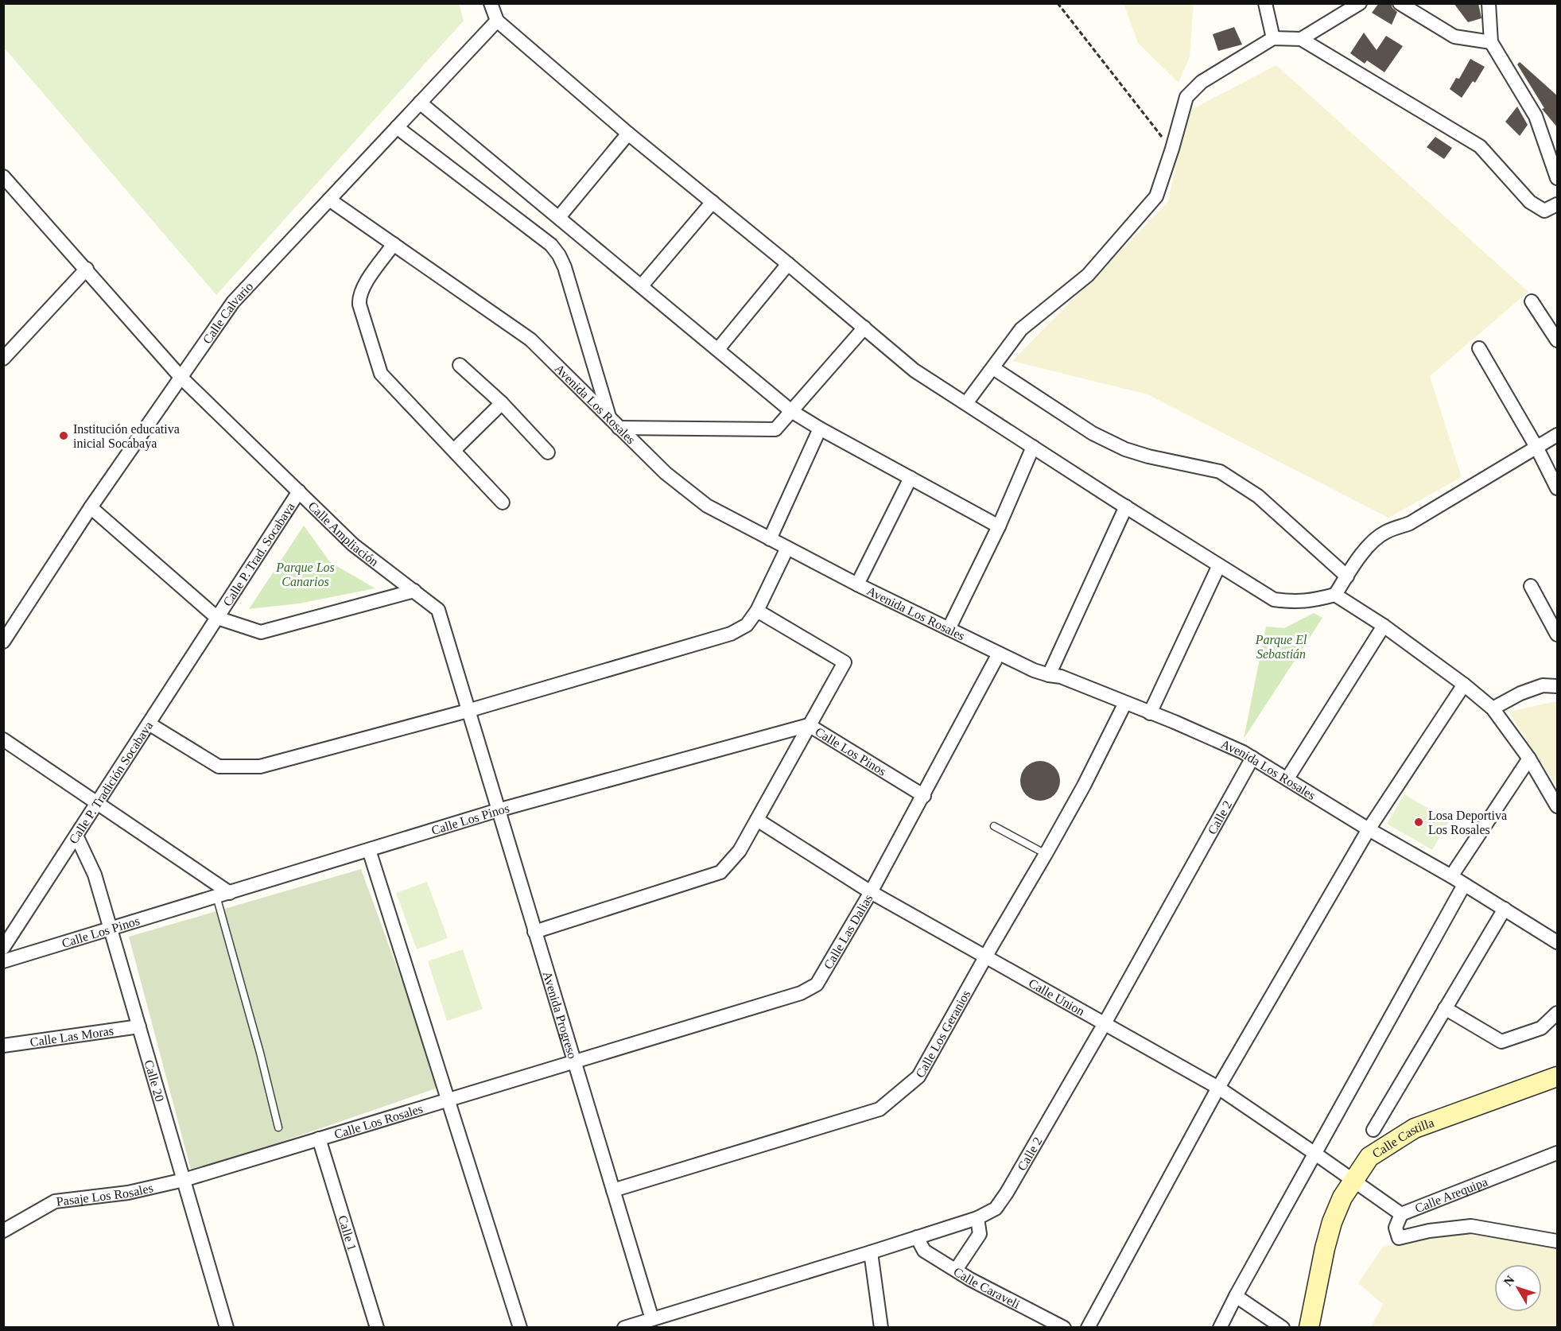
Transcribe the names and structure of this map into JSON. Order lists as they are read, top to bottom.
{
  "streets": {
    "street": [
      "Calle Calvario",
      "Avenida Los Rosales",
      "Calle Ampliación",
      "Calle P. Trad. Socabaya",
      "Calle Los Pinos",
      "Calle P. Tradición Socabaya",
      "Calle 2",
      "Calle Las Dalias",
      "Calle Union",
      "Avenida Progreso",
      "Calle Los Geranios",
      "Calle Las Moras",
      "Calle 20",
      "Calle Los Rosales",
      "Calle Castilla",
      "Calle Arequipa",
      "Pasaje Los Rosales",
      "Calle 1",
      "Calle Caraveli"
    ]
  },
  "crossings": [
    ["Calle Calvario", "Avenida Los Rosales"],
    ["Calle Calvario", "Calle Ampliación"],
    ["Avenida Los Rosales", "Calle 2"],
    ["Avenida Los Rosales", "Calle Las Dalias"],
    ["Avenida Los Rosales", "Calle Los Geranios"],
    ["Calle Ampliación", "Calle P. Trad. Socabaya"],
    ["Calle Ampliación", "Avenida Progreso"],
    ["Calle P. Trad. Socabaya", "Calle P. Tradición Socabaya"],
    ["Calle Los Pinos", "Calle Las Dalias"],
    ["Calle Los Pinos", "Avenida Progreso"],
    ["Calle Los Pinos", "Calle 20"],
    ["Calle P. Tradición Socabaya", "Calle 20"],
    ["Calle 2", "Calle Union"],
    ["Calle 2", "Avenida Progreso"],
    ["Calle 2", "Calle Caraveli"],
    ["Calle Las Dalias", "Calle Union"],
    ["Calle Las Dalias", "Avenida Progreso"],
    ["Calle Las Dalias", "Calle Los Rosales"],
    ["Calle Union", "Calle Los Geranios"],
    ["Calle Union", "Calle Castilla"],
    ["Calle Union", "Calle Arequipa"],
    ["Avenida Progreso", "Calle Los Geranios"],
    ["Avenida Progreso", "Calle Los Rosales"],
    ["Calle Las Moras", "Calle 20"],
    ["Calle 20", "Calle Los Rosales"],
    ["Calle 20", "Pasaje Los Rosales"],
    ["Calle Los Rosales", "Pasaje Los Rosales"],
    ["Calle Los Rosales", "Calle 1"],
    ["Calle Castilla", "Calle Arequipa"]
  ],
  "parks": ["Parque Los Canarios", "Parque El Sebastián"],
  "places": ["Institución educativa inicial Socabaya", "Losa Deportiva Los Rosales"],
  "north": "top left"
}
